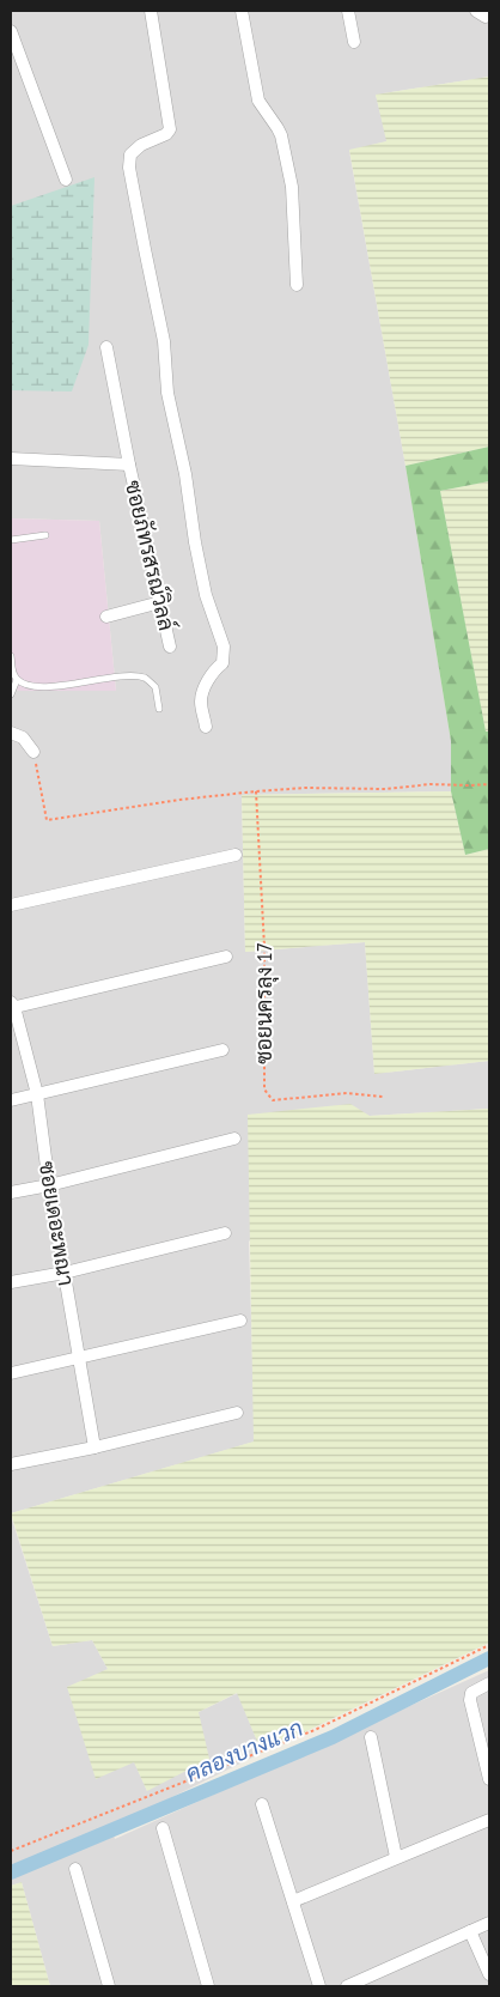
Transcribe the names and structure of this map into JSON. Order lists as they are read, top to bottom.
{
  "streets": {
    "street": ["ซอยภัทรสรณ์วิลล์", "ซอยเดอะพณา"],
    "path": ["ซอยนครลุง 17"]
  },
  "water": ["คลองบางแวก"]
}
